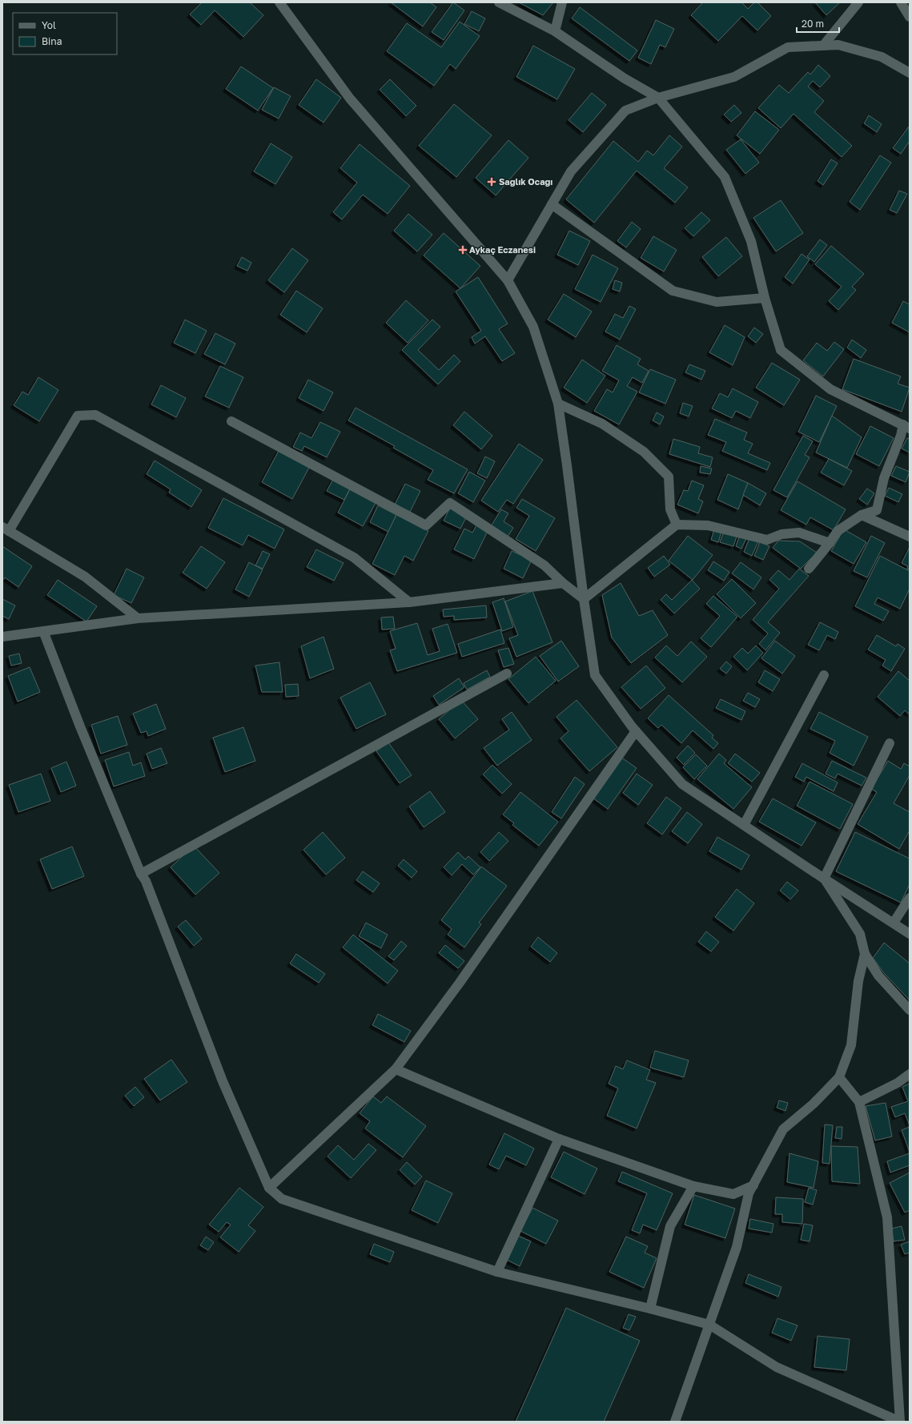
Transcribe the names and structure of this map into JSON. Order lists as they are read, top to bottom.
{
  "places": {
    "health": ["Saglık Ocagı", "Aykaç Eczanesi"]
  },
  "legend": ["Yol", "Bina"],
  "scale_bar": "20 m"
}
